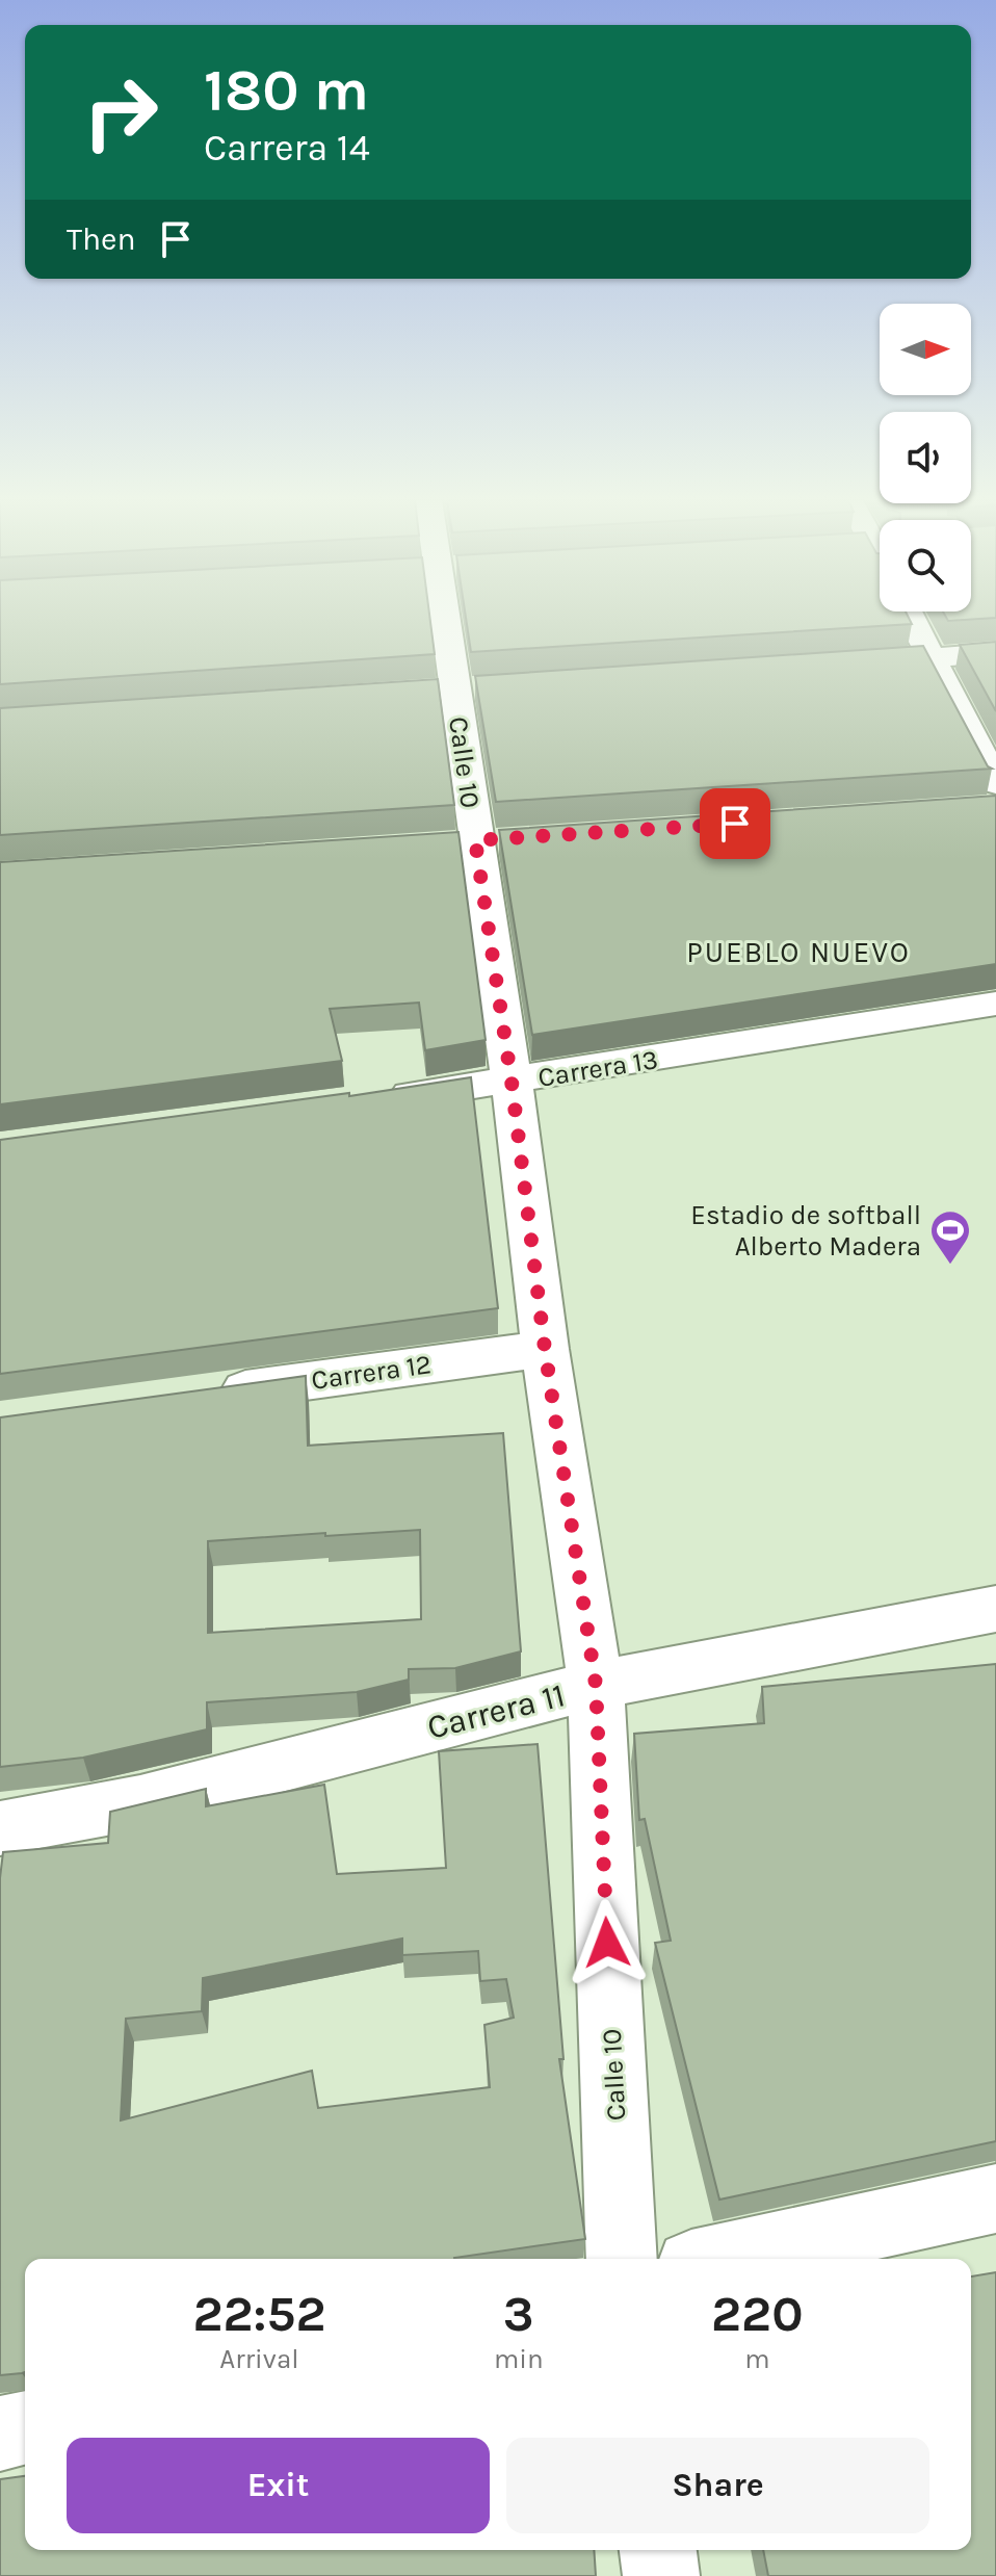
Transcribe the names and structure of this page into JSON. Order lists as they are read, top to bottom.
{
  "streets": {
    "street": [
      "Calle 10",
      "Carrera 13",
      "Carrera 12",
      "Carrera 11"
    ]
  },
  "crossings": [
    ["Calle 10", "Carrera 13"],
    ["Calle 10", "Carrera 12"],
    ["Calle 10", "Carrera 11"]
  ],
  "districts": ["PUEBLO NUEVO"],
  "places": {
    "sports": ["Estadio de softball Alberto Madera"]
  },
  "north": "right",
  "page": {
    "turn": ["180 m", "Carrera 14"],
    "then": "Then",
    "eta": [
      "22:52",
      "Arrival",
      "3",
      "min",
      "220",
      "m"
    ],
    "buttons": ["Exit", "Share"]
  }
}
